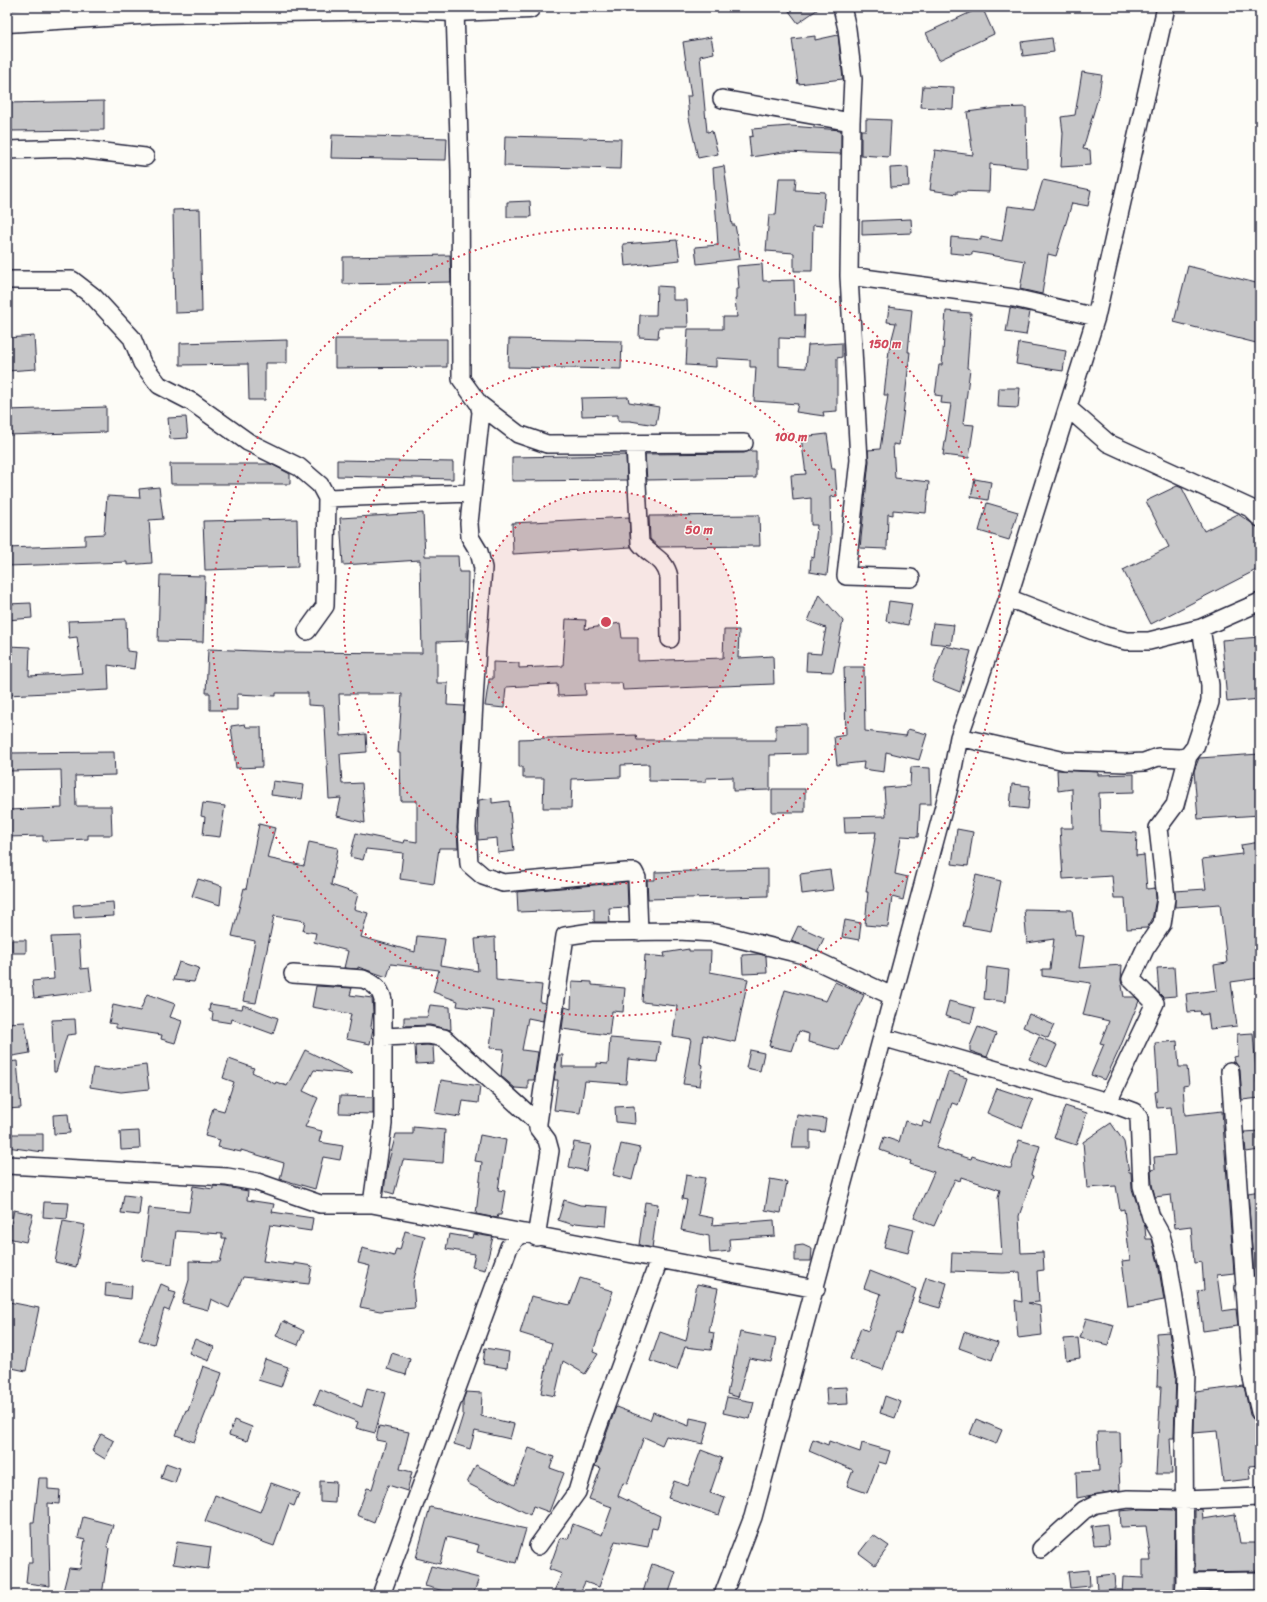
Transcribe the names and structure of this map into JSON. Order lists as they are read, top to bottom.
{
  "rings": ["150 m", "100 m", "50 m"]
}
